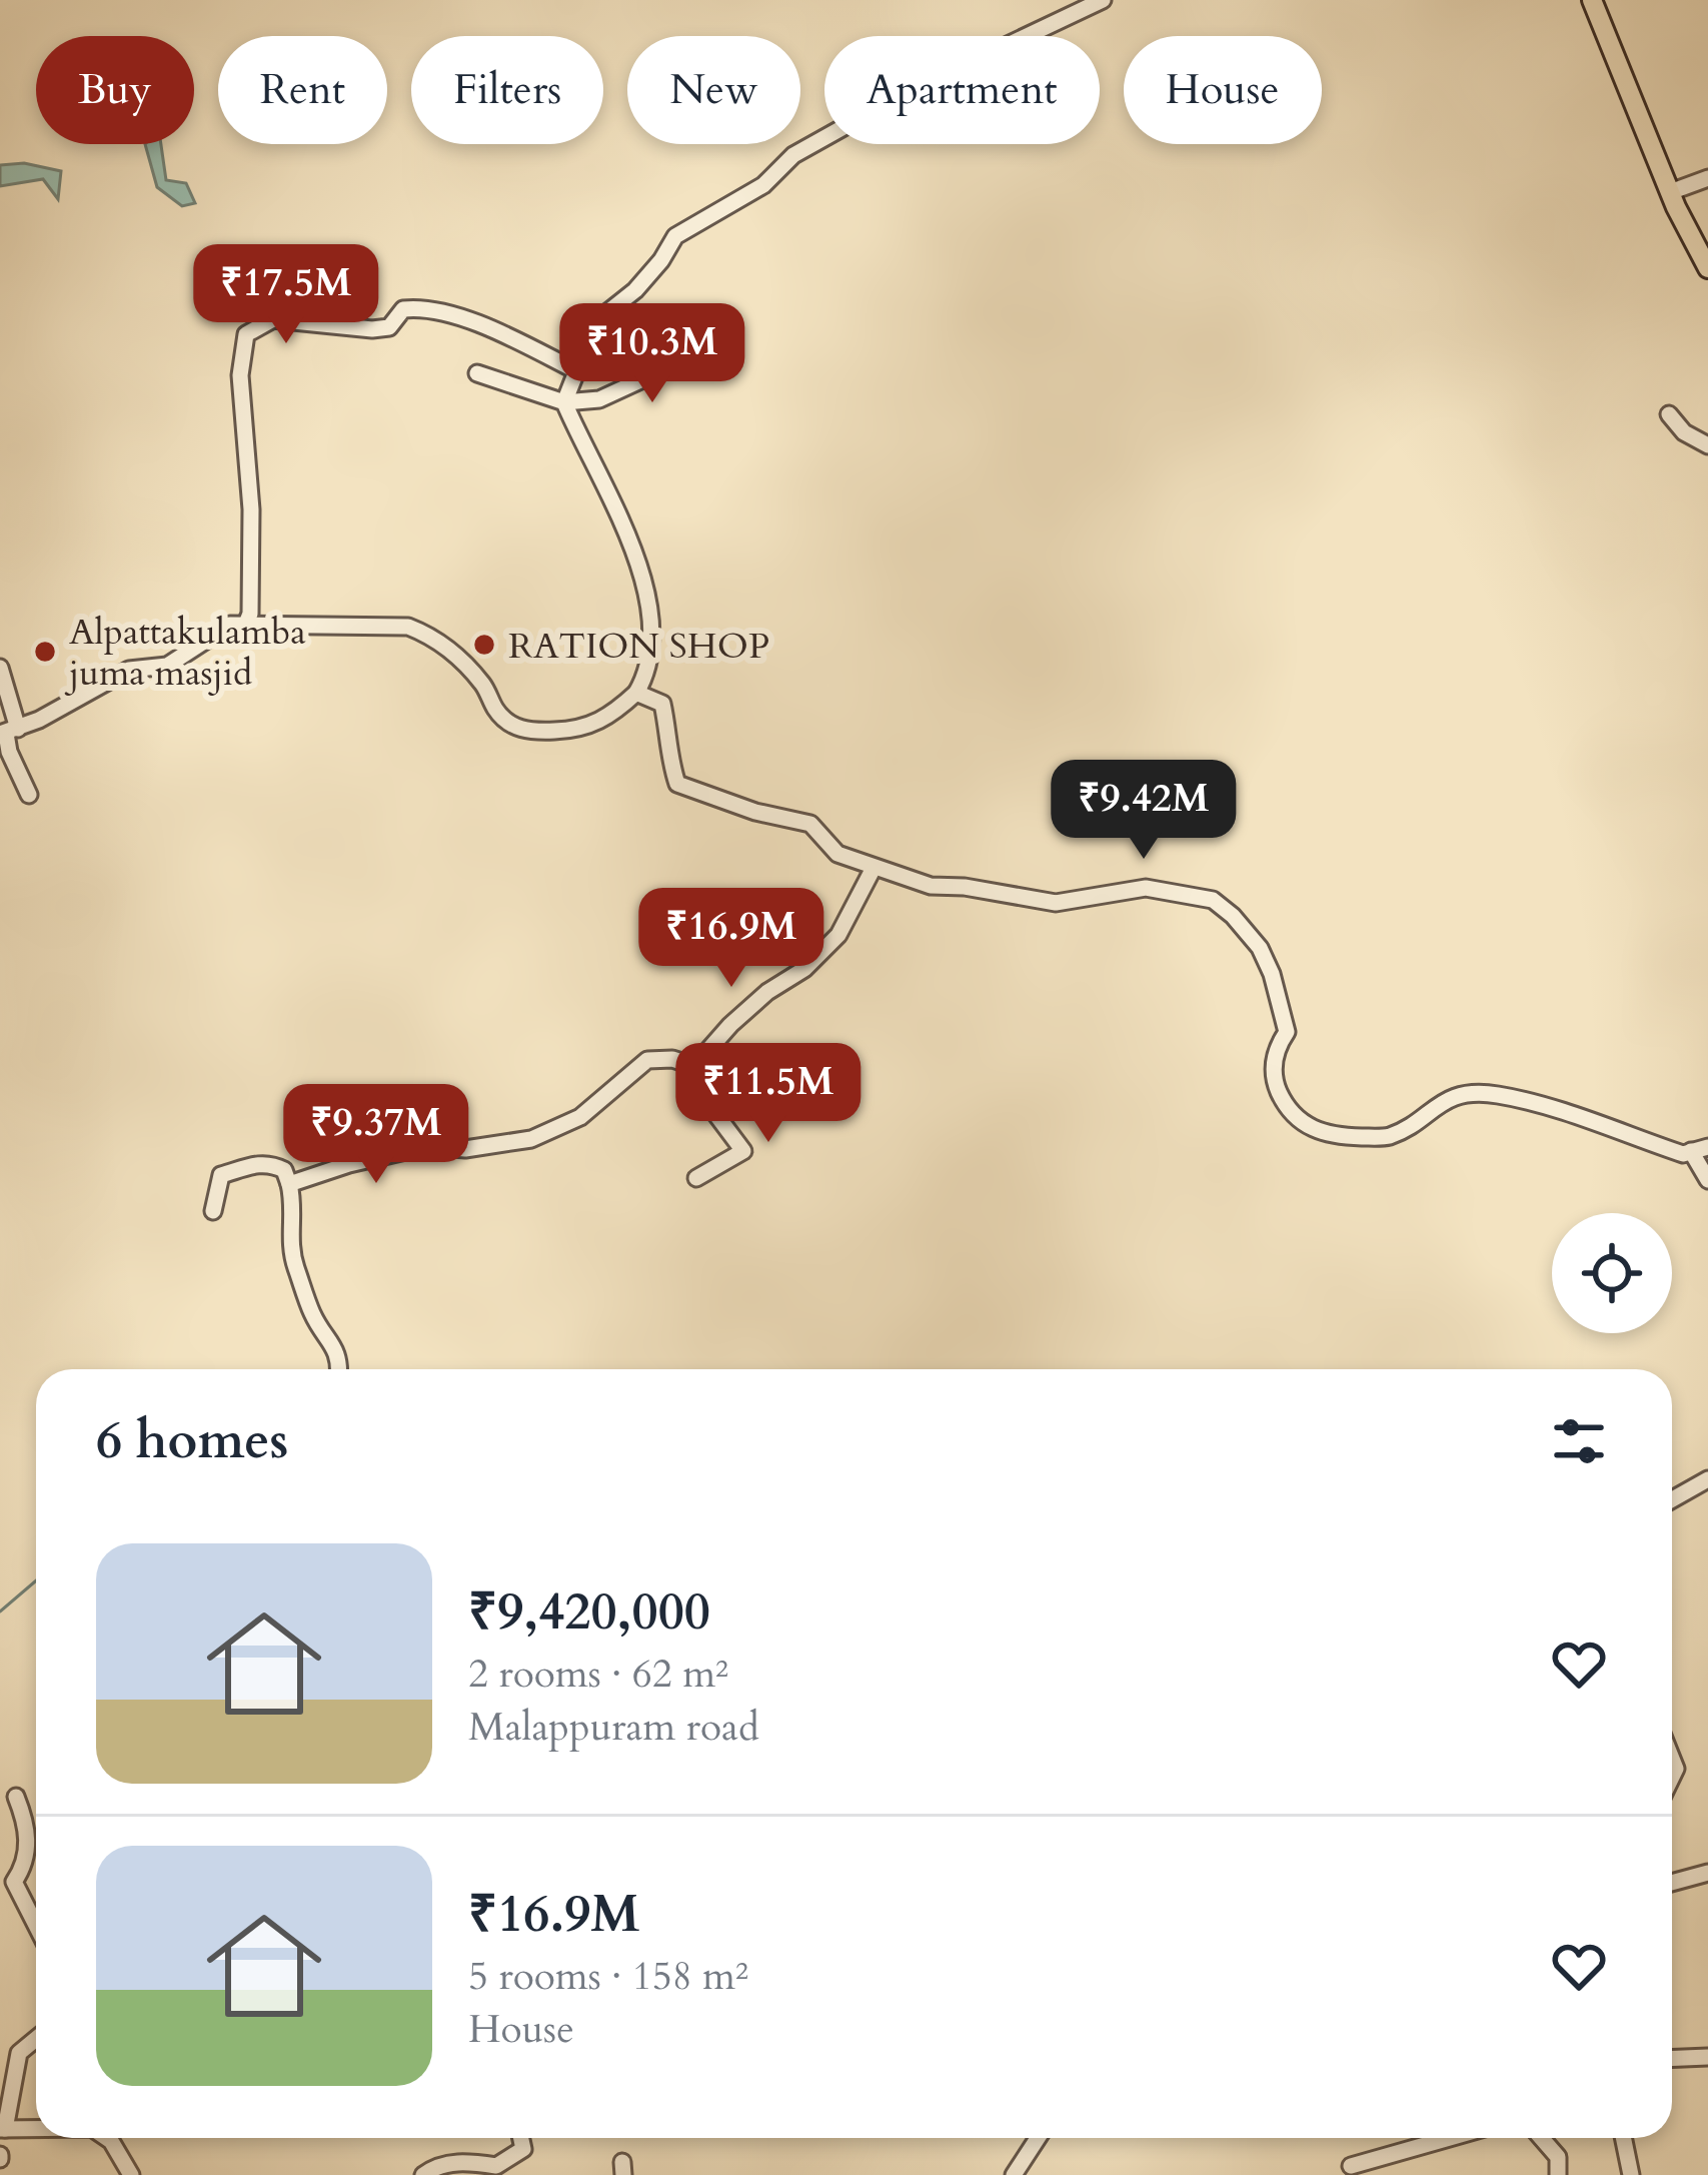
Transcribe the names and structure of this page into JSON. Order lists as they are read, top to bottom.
{
  "places": ["RATION SHOP", "Alpattakulamba juma masjid"],
  "page": {
    "chip": [
      "Buy",
      "Rent",
      "Filters",
      "New",
      "Apartment",
      "House"
    ],
    "price": [
      "₹17.5M",
      "₹10.3M",
      "₹9.42M",
      "₹16.9M",
      "₹11.5M",
      "₹9.37M"
    ],
    "heading": "6 homes",
    "list": [
      {
        "name": "₹9,420,000",
        "note": "2 rooms · 62 m² · Malappuram road"
      },
      {
        "name": "₹16.9M",
        "note": "5 rooms · 158 m² · House"
      }
    ]
  }
}
